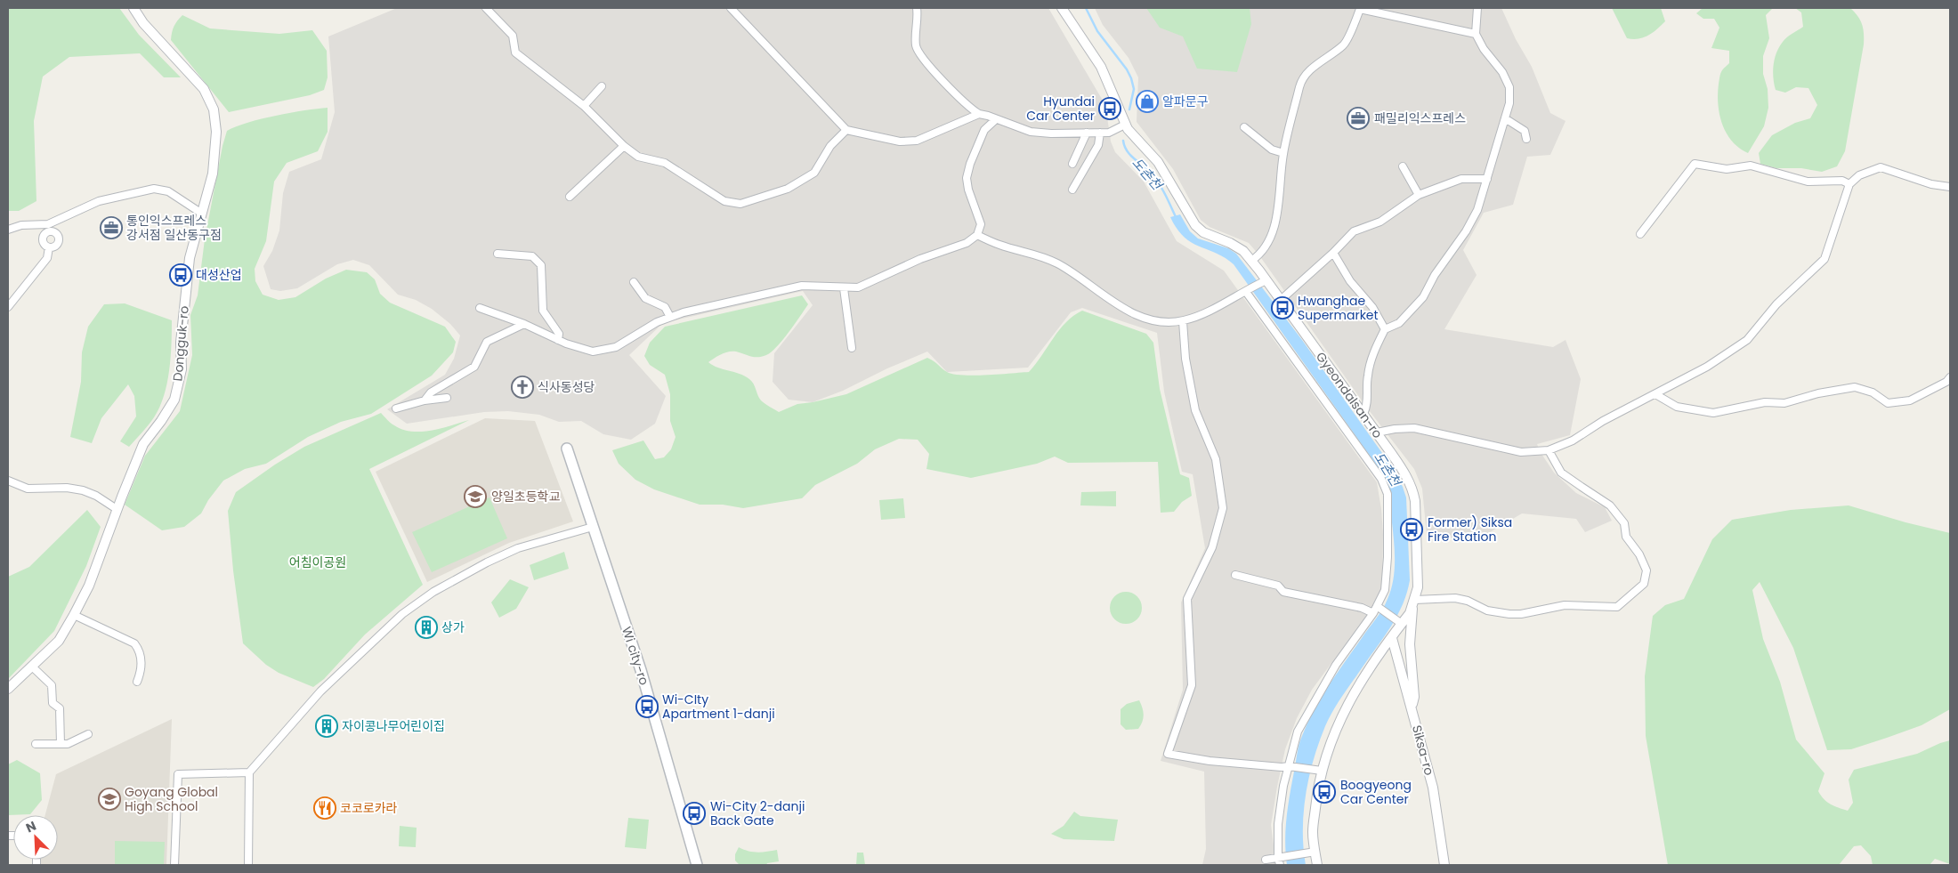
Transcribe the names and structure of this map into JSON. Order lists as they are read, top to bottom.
{
  "streets": {
    "main road": ["Wi city-ro"],
    "street": ["Dongguk-ro", "Gyeondalsan-ro", "Siksa-ro"]
  },
  "crossings": [
    ["Gyeondalsan-ro", "Siksa-ro"]
  ],
  "water": ["도촌천"],
  "parks": ["어침이공원"],
  "places": {
    "shop": ["알파문구"],
    "bus stop": [
      "Hyundai Car Center",
      "대성산업",
      "Hwanghae Supermarket",
      "Former) Siksa Fire Station",
      "Wi-CIty Apartment 1-danji",
      "Boogyeong Car Center",
      "Wi-City 2-danji Back Gate"
    ],
    "office": ["패밀리익스프레스", "통인익스프레스 강서점 일산동구점"],
    "church": ["식사동성당"],
    "school or university": ["양일초등학교", "Goyang Global High School"],
    "building": ["상가", "자이콩나무어린이집"],
    "restaurant": ["코코로카라"]
  },
  "north": "top left"
}
